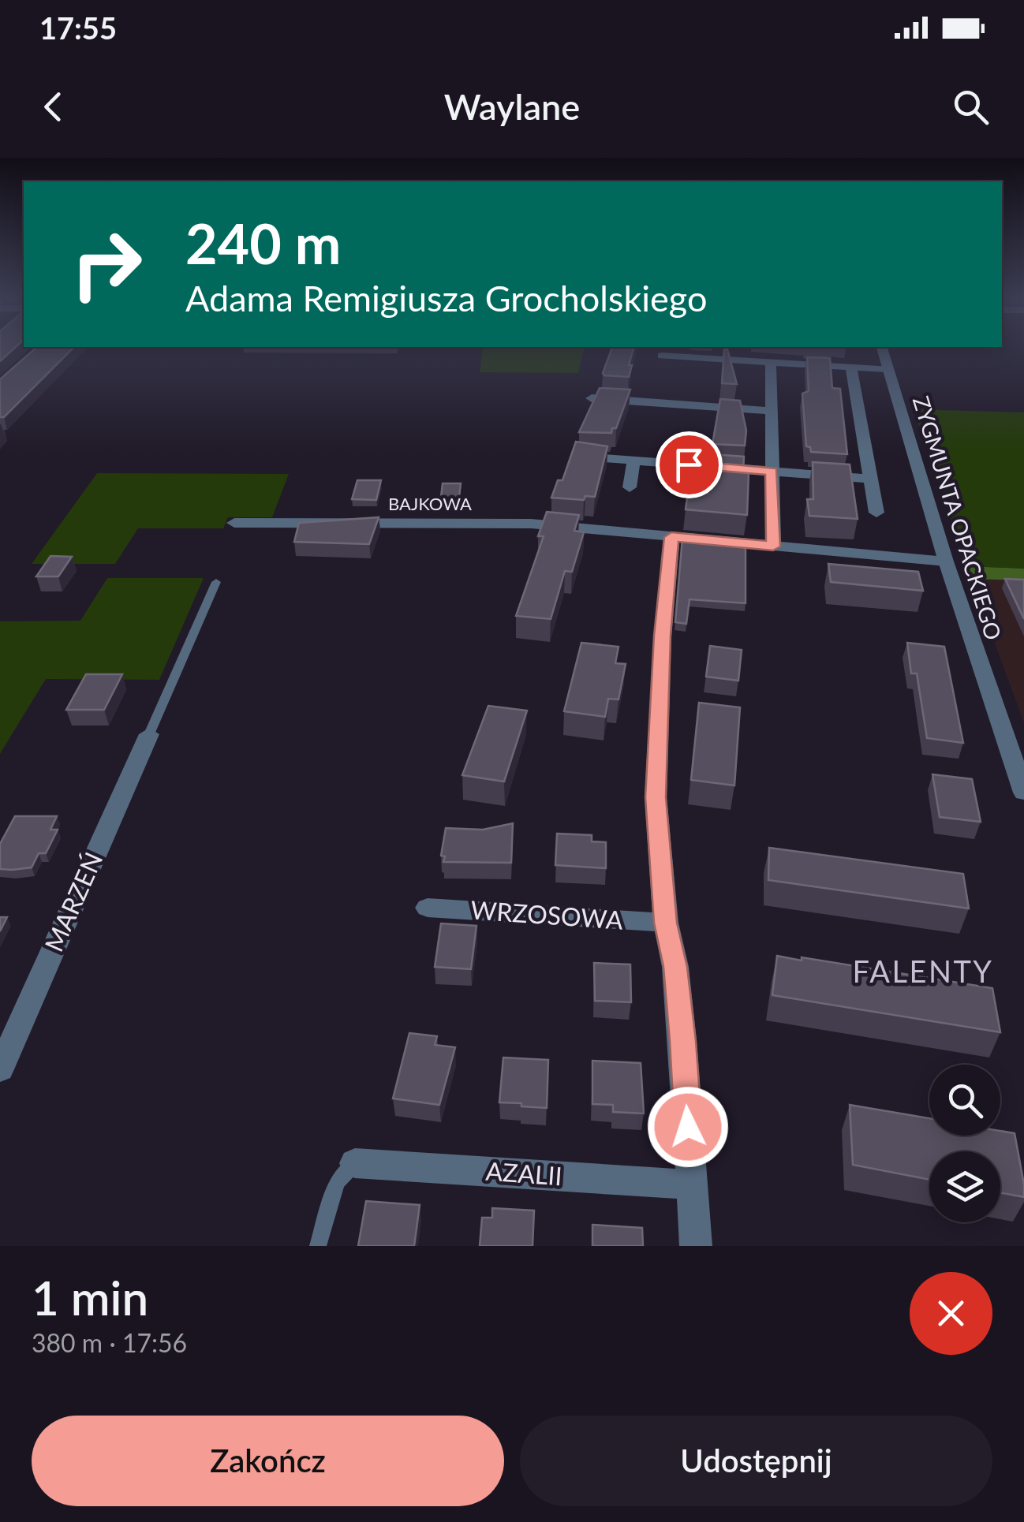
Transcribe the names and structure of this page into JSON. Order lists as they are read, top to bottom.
{
  "streets": {
    "street": [
      "BAJKOWA",
      "ZYGMUNTA OPACKIEGO",
      "MARZEŃ",
      "WRZOSOWA",
      "AZALII"
    ]
  },
  "crossings": [
    ["BAJKOWA", "ZYGMUNTA OPACKIEGO"]
  ],
  "districts": ["FALENTY"],
  "page": {
    "status": "17:55",
    "header": "Waylane",
    "turn": ["240 m", "Adama Remigiusza Grocholskiego"],
    "heading": ["1 min", "380 m · 17:56"],
    "buttons": ["Zakończ", "Udostępnij"]
  }
}
